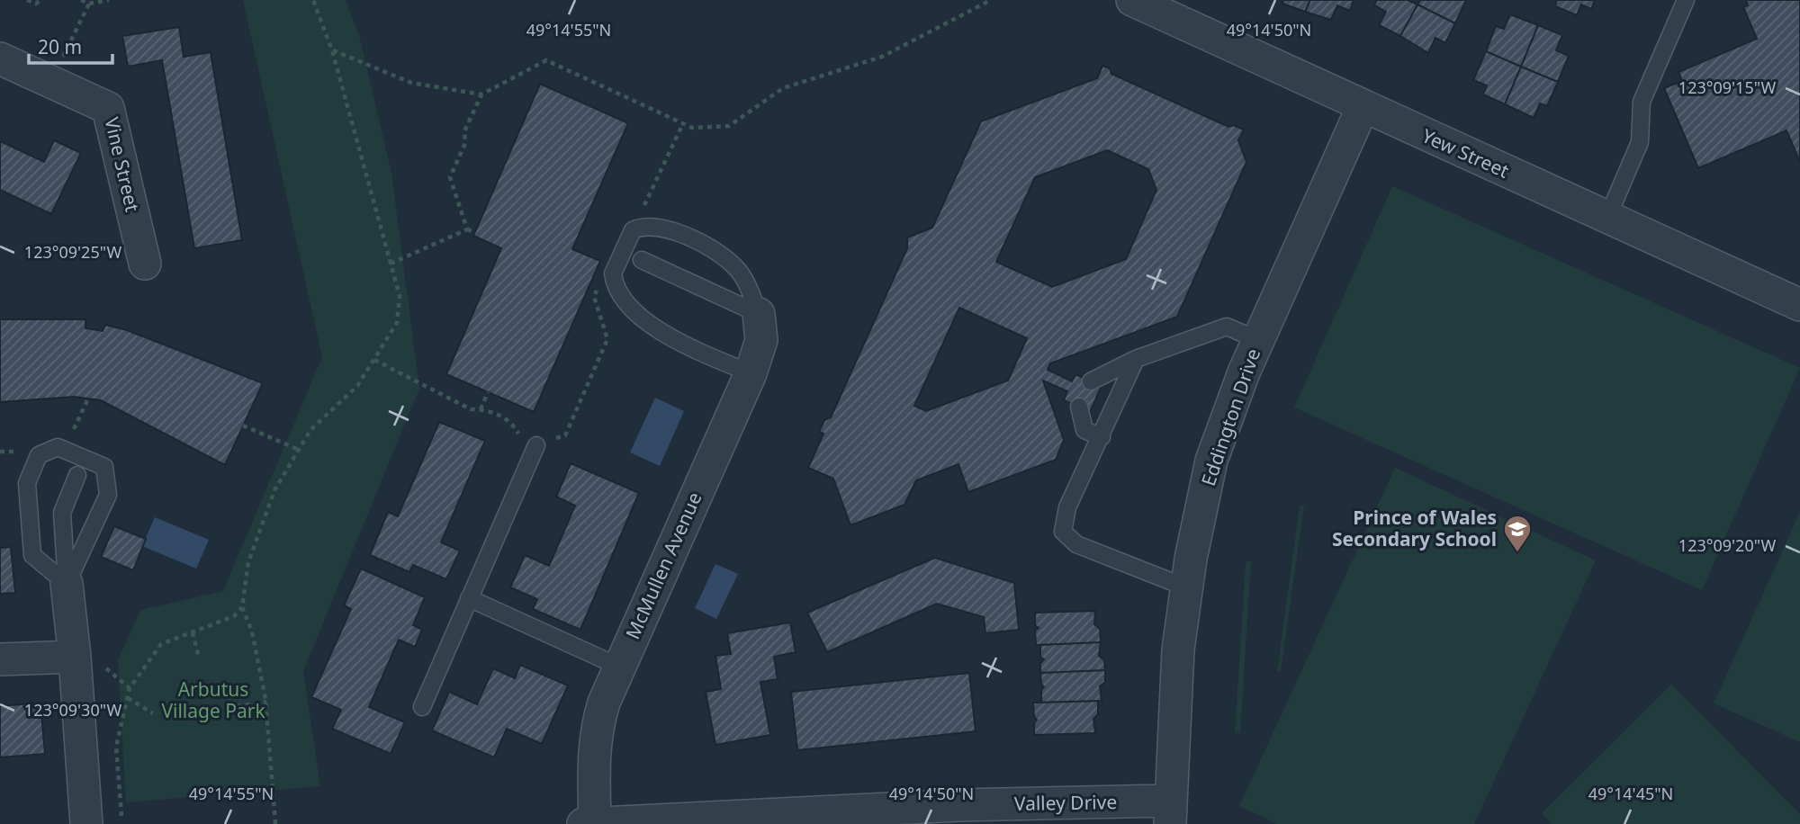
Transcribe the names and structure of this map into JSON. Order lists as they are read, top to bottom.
{
  "streets": {
    "street": [
      "Yew Street",
      "Vine Street",
      "Eddington Drive",
      "McMullen Avenue",
      "Valley Drive"
    ]
  },
  "crossings": [
    ["Yew Street", "Eddington Drive"],
    ["Eddington Drive", "Valley Drive"],
    ["McMullen Avenue", "Valley Drive"]
  ],
  "parks": ["Arbutus Village Park"],
  "places": {
    "school or university": ["Prince of Wales Secondary School"]
  },
  "scale_bar": "20 m",
  "coordinates": [
    "49°14'55\"N",
    "49°14'50\"N",
    "123°09'15\"W",
    "123°09'25\"W",
    "123°09'20\"W",
    "123°09'30\"W",
    "49°14'45\"N"
  ]
}
